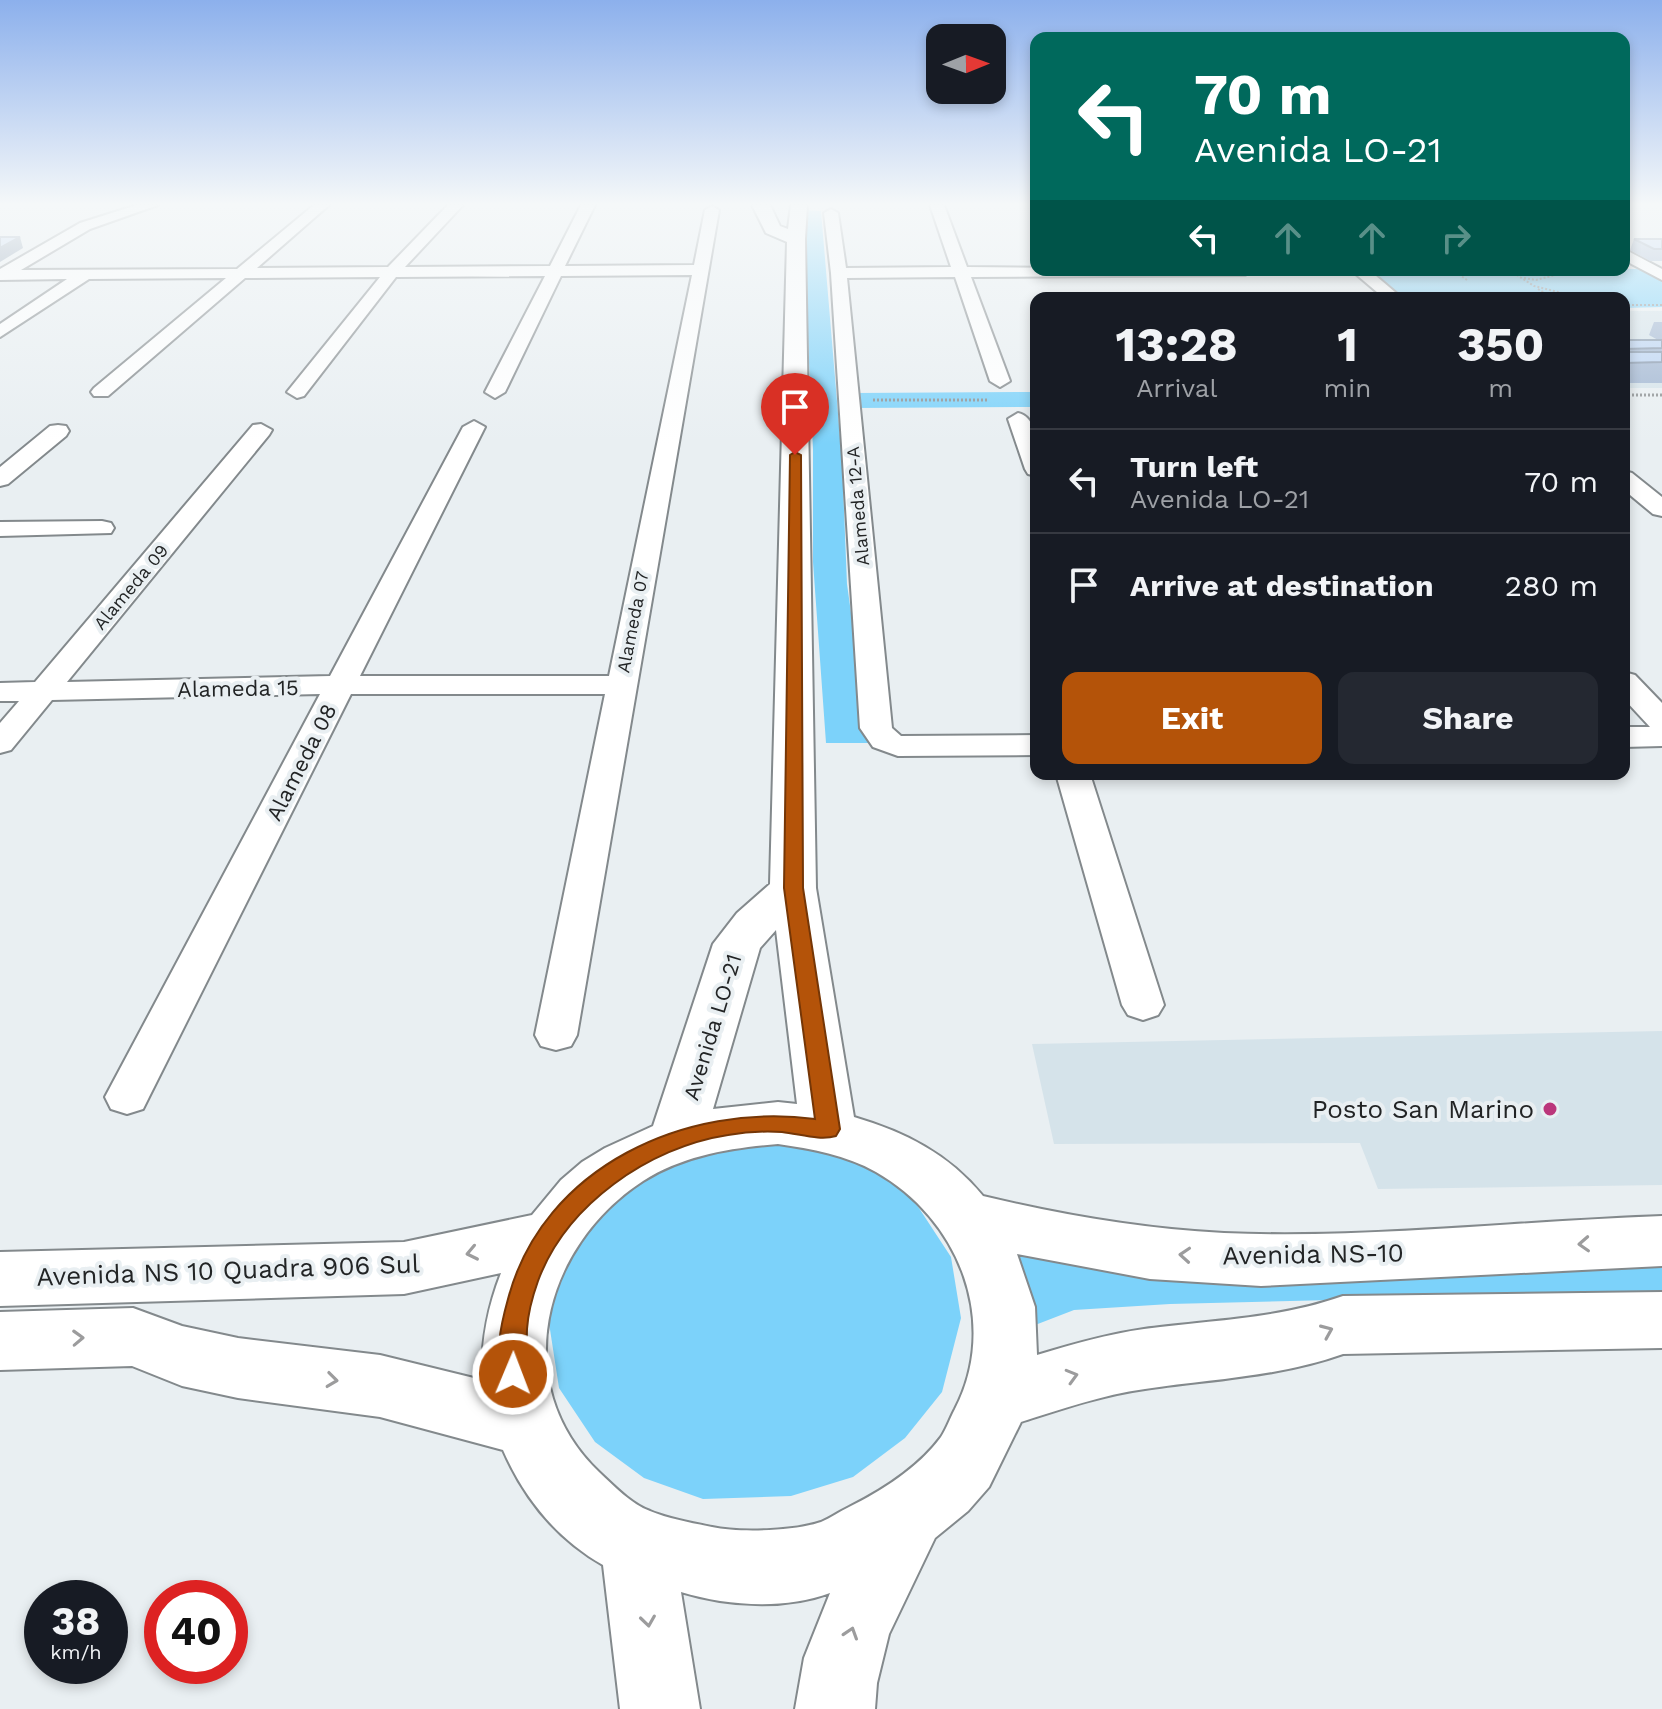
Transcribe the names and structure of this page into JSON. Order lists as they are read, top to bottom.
{
  "streets": {
    "street": [
      "Alameda 12-A",
      "Alameda 09",
      "Alameda 07",
      "Alameda 15",
      "Alameda 08",
      "Avenida LO-21",
      "Avenida NS-10",
      "Avenida NS 10 Quadra 906 Sul"
    ]
  },
  "crossings": [
    ["Alameda 09", "Alameda 15"],
    ["Alameda 07", "Alameda 15"],
    ["Alameda 15", "Alameda 08"]
  ],
  "places": ["Posto San Marino"],
  "north": "right",
  "page": {
    "turn": ["70 m", "Avenida LO-21"],
    "eta": [
      "13:28",
      "Arrival",
      "1",
      "min",
      "350",
      "m"
    ],
    "list": [
      {
        "name": "Turn left",
        "note": "Avenida LO-21",
        "value": "70 m"
      },
      {
        "name": "Arrive at destination",
        "value": "280 m"
      }
    ],
    "buttons": ["Exit", "Share"],
    "speed": "38 km/h",
    "limit": "40"
  }
}
